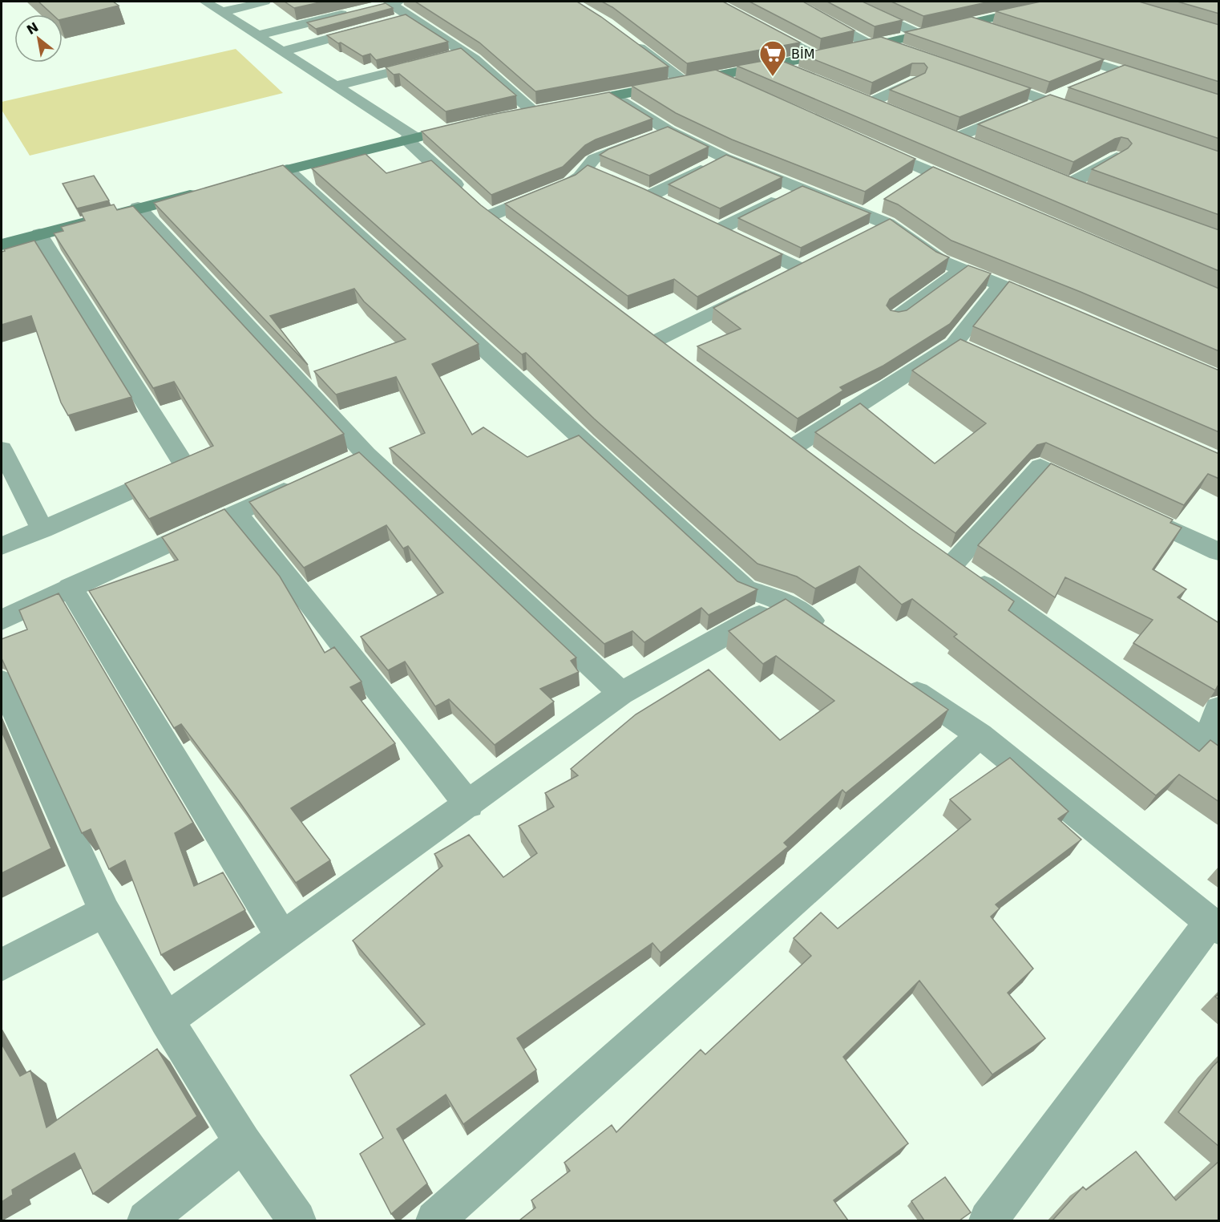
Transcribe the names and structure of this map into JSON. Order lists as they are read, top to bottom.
{
  "places": {
    "supermarket": ["BİM"]
  },
  "north": "top left"
}
